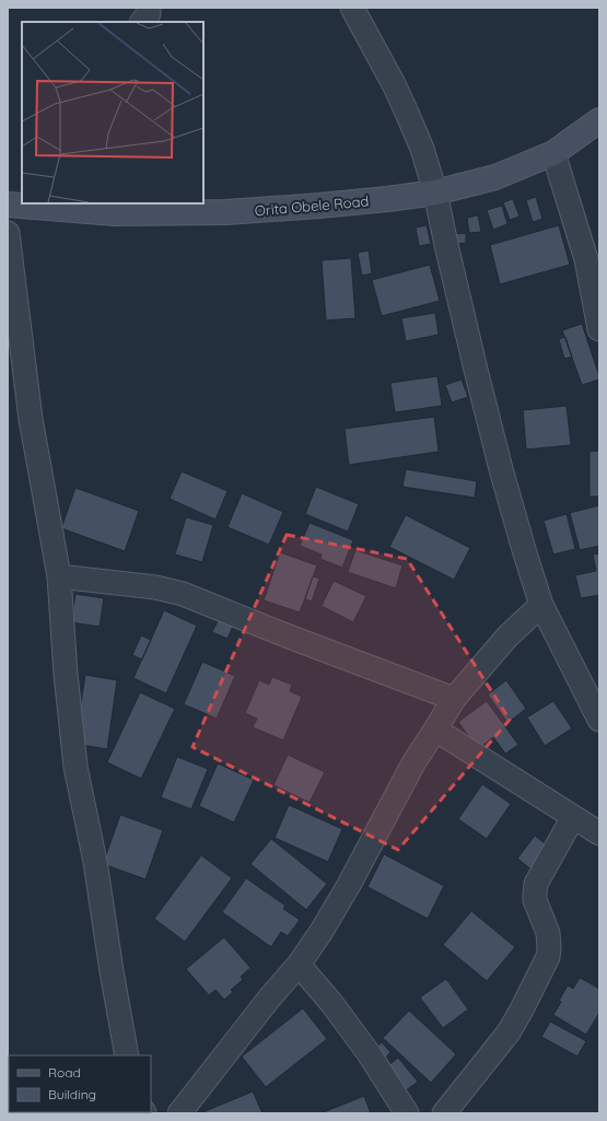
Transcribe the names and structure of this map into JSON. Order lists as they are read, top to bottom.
{
  "streets": {
    "main road": ["Orita Obele Road"]
  },
  "legend": ["Road", "Building"]
}
